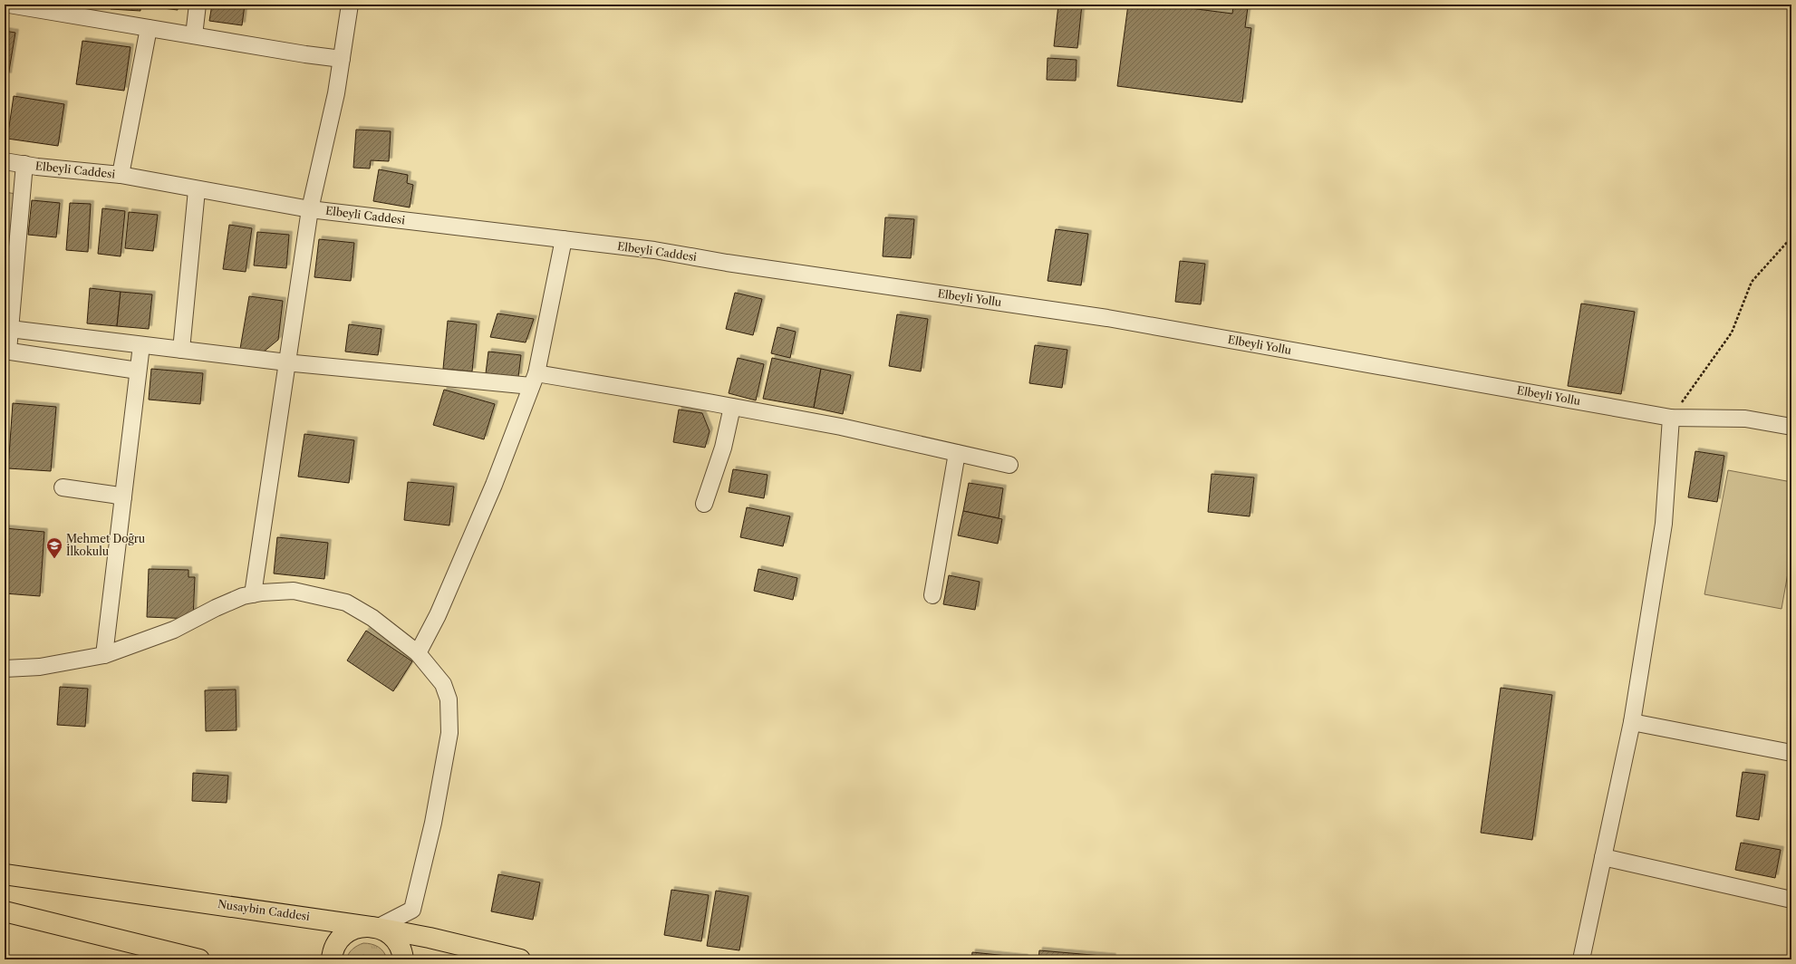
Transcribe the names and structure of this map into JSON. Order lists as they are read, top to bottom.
{
  "streets": {
    "highway": ["Nusaybin Caddesi"],
    "street": ["Elbeyli Caddesi", "Elbeyli Yollu"]
  },
  "crossings": [
    ["Elbeyli Caddesi", "Elbeyli Yollu"]
  ],
  "places": {
    "school or university": ["Mehmet Doğru İlkokulu"]
  }
}
